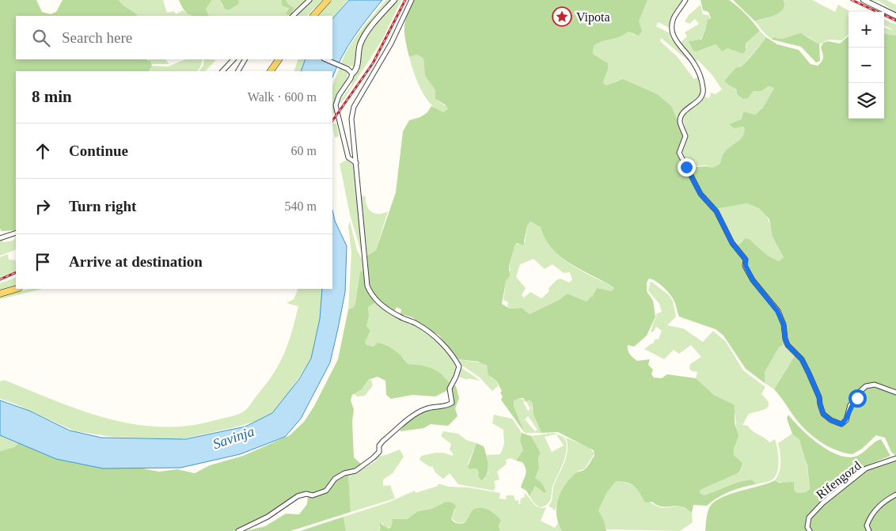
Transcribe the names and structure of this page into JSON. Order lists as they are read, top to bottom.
{
  "streets": {
    "street": ["Rifengozd"]
  },
  "water": ["Savinja"],
  "places": {
    "place": ["Vipota"]
  },
  "page": {
    "map_buttons": ["+", "−"],
    "search": "Search here",
    "heading": ["8 min", "Walk · 600 m"],
    "list": [
      ["Continue", "60 m"],
      ["Turn right", "540 m"],
      "Arrive at destination"
    ]
  }
}
